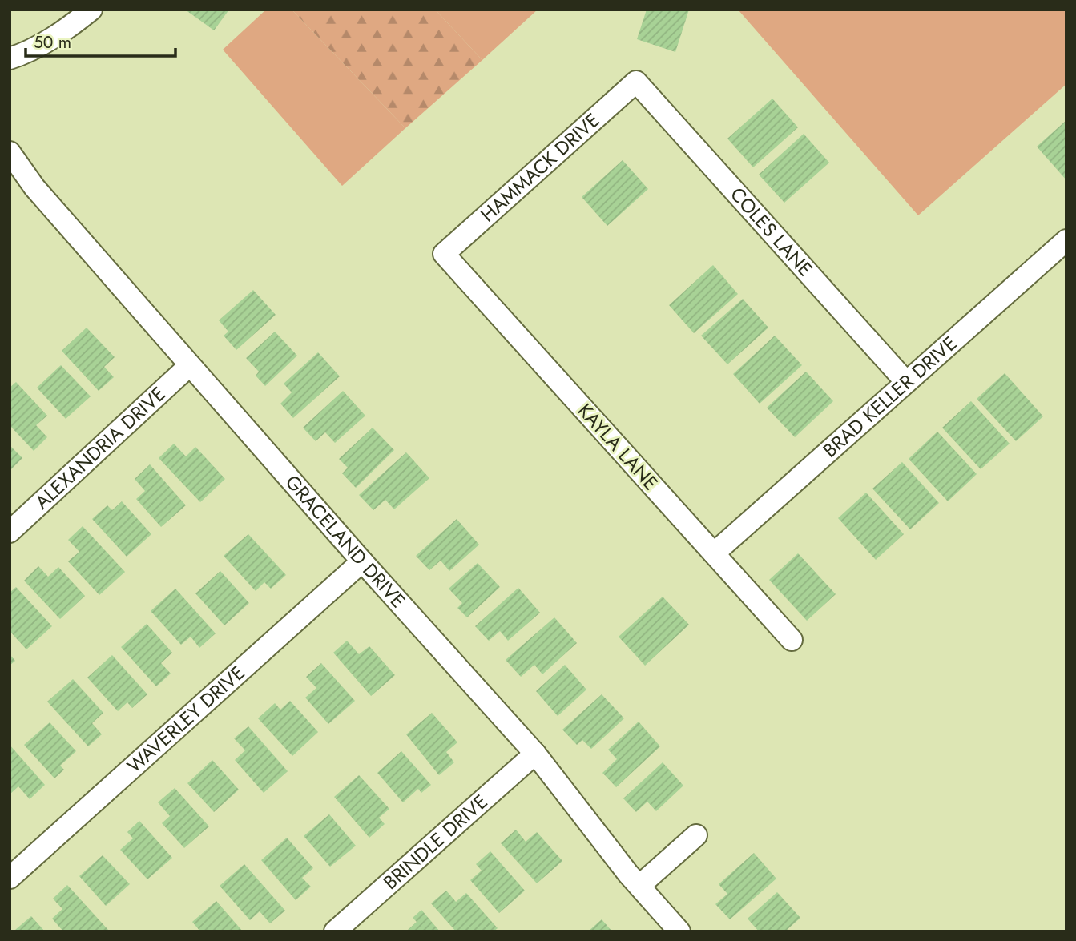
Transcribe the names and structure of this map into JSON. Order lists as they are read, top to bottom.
{
  "streets": {
    "street": [
      "HAMMACK DRIVE",
      "COLES LANE",
      "BRAD KELLER DRIVE",
      "KAYLA LANE",
      "ALEXANDRIA DRIVE",
      "GRACELAND DRIVE",
      "WAVERLEY DRIVE",
      "BRINDLE DRIVE"
    ]
  },
  "crossings": [
    ["HAMMACK DRIVE", "COLES LANE"],
    ["HAMMACK DRIVE", "KAYLA LANE"],
    ["COLES LANE", "BRAD KELLER DRIVE"],
    ["BRAD KELLER DRIVE", "KAYLA LANE"],
    ["ALEXANDRIA DRIVE", "GRACELAND DRIVE"],
    ["GRACELAND DRIVE", "WAVERLEY DRIVE"],
    ["GRACELAND DRIVE", "BRINDLE DRIVE"]
  ],
  "scale_bar": "50 m"
}
